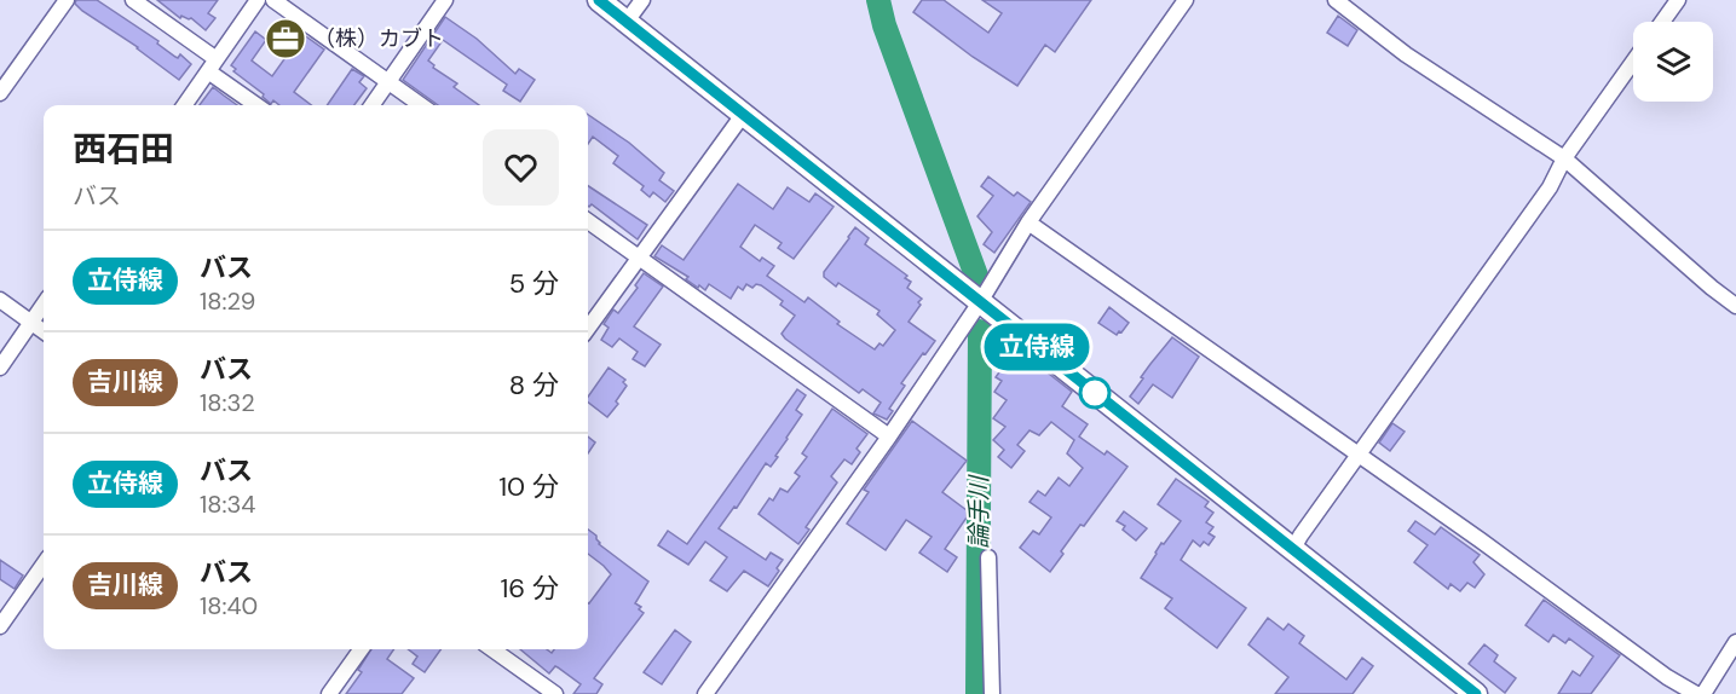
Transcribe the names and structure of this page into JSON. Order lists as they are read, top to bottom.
{
  "water": ["論手川"],
  "places": {
    "office": ["（株）カブト"]
  },
  "lines": ["bus line 立侍線"],
  "page": {
    "on_map": "立侍線",
    "heading": ["西石田", "バス"],
    "list": [
      {
        "mark": "立侍線",
        "name": "バス",
        "note": "18:29",
        "value": "5 分"
      },
      {
        "mark": "吉川線",
        "name": "バス",
        "note": "18:32",
        "value": "8 分"
      },
      {
        "mark": "立侍線",
        "name": "バス",
        "note": "18:34",
        "value": "10 分"
      },
      {
        "mark": "吉川線",
        "name": "バス",
        "note": "18:40",
        "value": "16 分"
      }
    ]
  }
}
